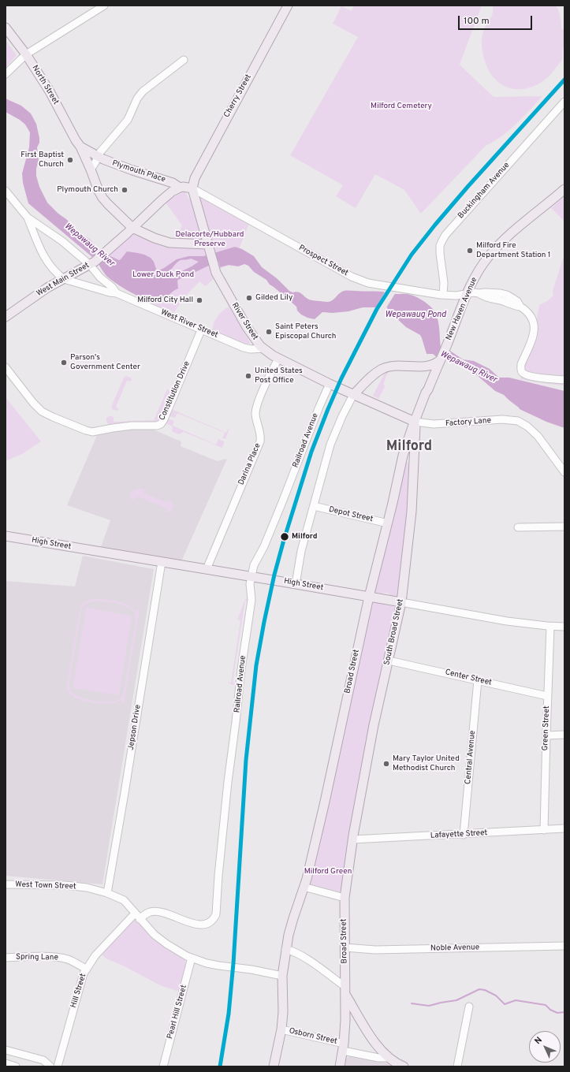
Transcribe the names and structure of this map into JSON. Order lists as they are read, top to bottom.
{
  "streets": {
    "main road": [
      "North Street",
      "Cherry Street",
      "Plymouth Place",
      "West Main Street",
      "New Haven Avenue",
      "River Street",
      "High Street",
      "South Broad Street",
      "Broad Street"
    ],
    "street": [
      "Buckingham Avenue",
      "Prospect Street",
      "West River Street",
      "Constitution Drive",
      "Factory Lane",
      "Railroad Avenue",
      "Darina Place",
      "Depot Street",
      "Center Street",
      "Jepson Drive",
      "Green Street",
      "Central Avenue",
      "Lafayette Street",
      "West Town Street",
      "Noble Avenue",
      "Spring Lane",
      "Hill Street",
      "Pearl Hill Street",
      "Osborn Street"
    ]
  },
  "crossings": [
    ["North Street", "Plymouth Place"],
    ["North Street", "West Main Street"],
    ["North Street", "River Street"],
    ["Cherry Street", "Prospect Street"],
    ["Cherry Street", "River Street"],
    ["Plymouth Place", "West Main Street"],
    ["Buckingham Avenue", "Prospect Street"],
    ["Prospect Street", "New Haven Avenue"],
    ["Prospect Street", "River Street"],
    ["West Main Street", "West River Street"],
    ["New Haven Avenue", "River Street"],
    ["New Haven Avenue", "Factory Lane"],
    ["New Haven Avenue", "South Broad Street"],
    ["New Haven Avenue", "Broad Street"],
    ["River Street", "West River Street"],
    ["River Street", "Factory Lane"],
    ["River Street", "Railroad Avenue"],
    ["River Street", "Darina Place"],
    ["River Street", "South Broad Street"],
    ["River Street", "Broad Street"],
    ["West River Street", "Constitution Drive"],
    ["Factory Lane", "South Broad Street"],
    ["Factory Lane", "Broad Street"],
    ["Railroad Avenue", "High Street"],
    ["Railroad Avenue", "West Town Street"],
    ["Railroad Avenue", "Hill Street"],
    ["Darina Place", "High Street"],
    ["Depot Street", "Broad Street"],
    ["High Street", "South Broad Street"],
    ["High Street", "Broad Street"],
    ["High Street", "Jepson Drive"],
    ["High Street", "Green Street"],
    ["South Broad Street", "Broad Street"],
    ["South Broad Street", "Center Street"],
    ["South Broad Street", "Lafayette Street"],
    ["Broad Street", "Lafayette Street"],
    ["Broad Street", "Noble Avenue"],
    ["Broad Street", "Osborn Street"],
    ["Center Street", "Green Street"],
    ["Center Street", "Central Avenue"],
    ["Jepson Drive", "West Town Street"],
    ["Green Street", "Lafayette Street"],
    ["Central Avenue", "Lafayette Street"],
    ["West Town Street", "Hill Street"],
    ["West Town Street", "Pearl Hill Street"],
    ["Spring Lane", "Hill Street"]
  ],
  "districts": ["Milford"],
  "water": ["Wepawaug River", "Wepawaug Pond"],
  "parks": [
    "Milford Cemetery",
    "Delacorte/Hubbard Preserve",
    "Lower Duck Pond",
    "Milford Green"
  ],
  "places": [
    "First Baptist Church",
    "Plymouth Church",
    "Milford Fire Department Station 1",
    "Gilded Lily",
    "Milford City Hall",
    "Saint Peters Episcopal Church",
    "Parson's Government Center",
    "United States Post Office",
    "Milford",
    "Mary Taylor United Methodist Church"
  ],
  "scale_bar": "100 m",
  "north": "top left"
}
